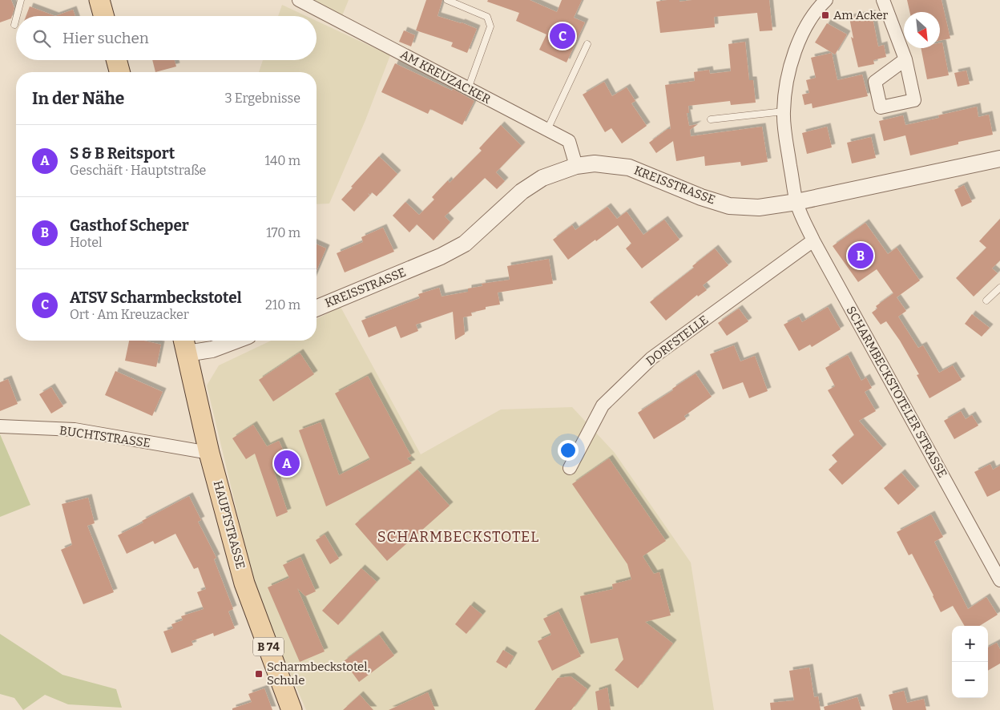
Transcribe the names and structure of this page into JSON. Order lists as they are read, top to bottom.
{
  "streets": {
    "main road": ["HAUPTSTRASSE", "B 74"],
    "street": [
      "AM KREUZACKER",
      "KREISSTRASSE",
      "DORFSTELLE",
      "SCHARMBECKSTOTELER STRASSE",
      "BUCHTSTRASSE"
    ]
  },
  "crossings": [
    ["AM KREUZACKER", "KREISSTRASSE"],
    ["KREISSTRASSE", "SCHARMBECKSTOTELER STRASSE"],
    ["DORFSTELLE", "SCHARMBECKSTOTELER STRASSE"],
    ["BUCHTSTRASSE", "HAUPTSTRASSE"]
  ],
  "districts": ["SCHARMBECKSTOTEL"],
  "places": {
    "transit": ["Am Acker", "Scharmbeckstotel, Schule"]
  },
  "north": "bottom right",
  "page": {
    "search": "Hier suchen",
    "pins": ["C", "B", "A"],
    "heading": ["In der Nähe", "3 Ergebnisse"],
    "list": [
      {
        "mark": "A",
        "name": "S & B Reitsport",
        "note": "Geschäft · Hauptstraße",
        "value": "140 m"
      },
      {
        "mark": "B",
        "name": "Gasthof Scheper",
        "note": "Hotel",
        "value": "170 m"
      },
      {
        "mark": "C",
        "name": "ATSV Scharmbeckstotel",
        "note": "Ort · Am Kreuzacker",
        "value": "210 m"
      }
    ],
    "map_buttons": ["+", "−"]
  }
}
